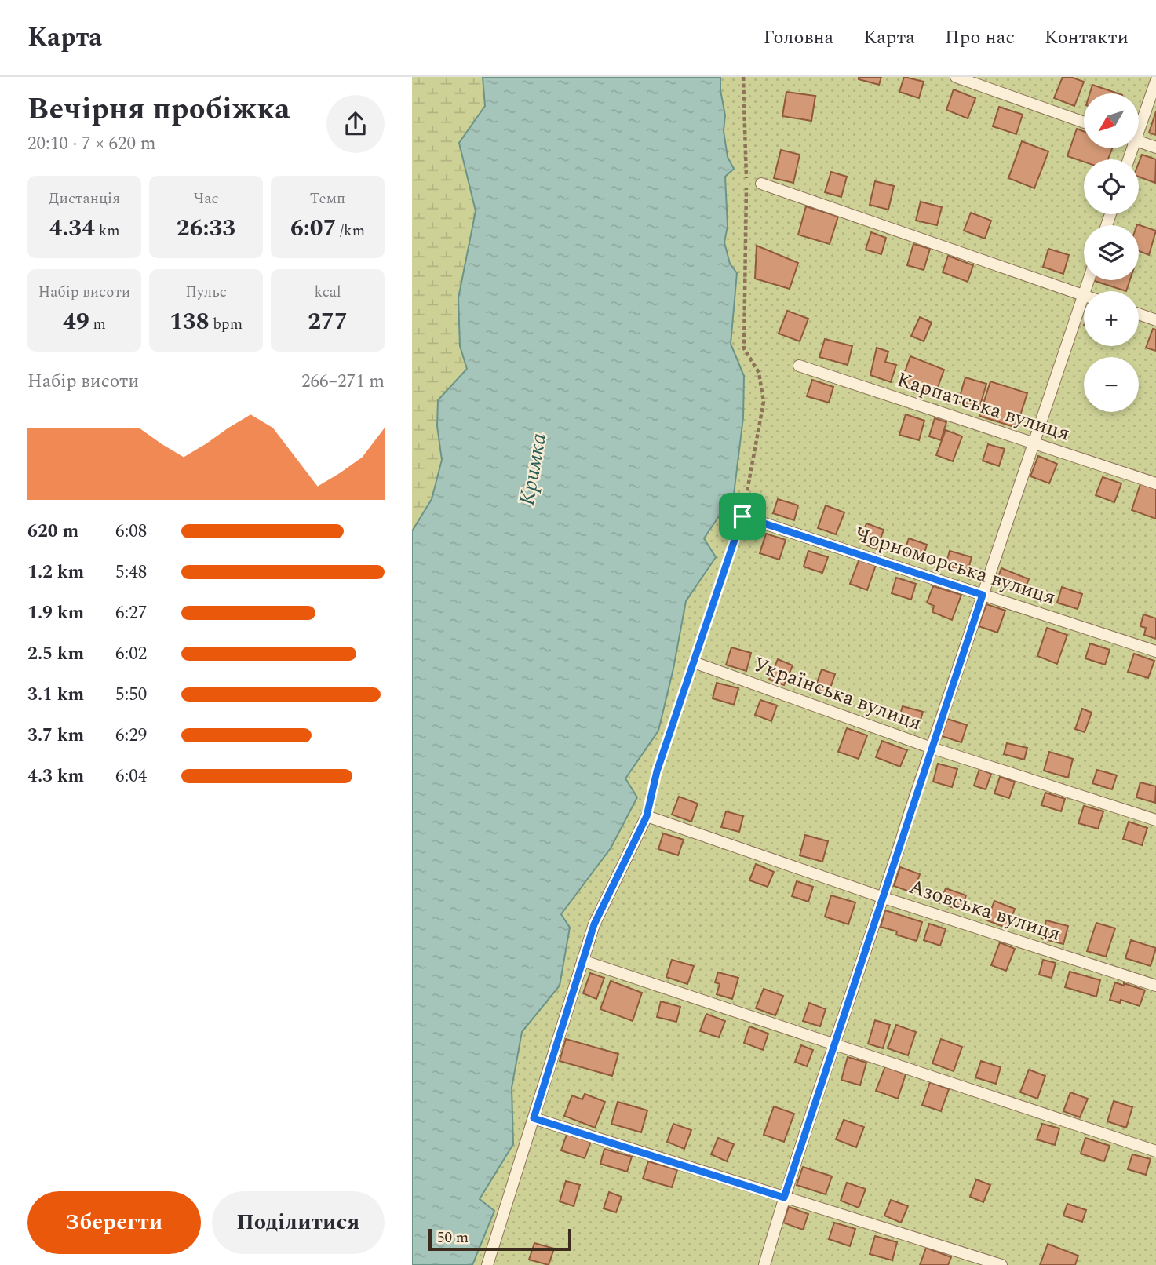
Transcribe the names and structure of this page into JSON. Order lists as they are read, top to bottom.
{
  "streets": {
    "lane": [
      "Карпатська вулиця",
      "Чорноморська вулиця",
      "Українська вулиця",
      "Азовська вулиця"
    ]
  },
  "water": ["Кримка"],
  "scale_bar": "50 m",
  "north": "bottom left",
  "page": {
    "header": "Карта",
    "nav": [
      "Головна",
      "Карта",
      "Про нас",
      "Контакти"
    ],
    "heading": ["Вечірня пробіжка", "20:10 · 7 × 620 m"],
    "map_buttons": ["+", "−"],
    "stats": [
      ["Дистанція", "4.34 km"],
      ["Час", "26:33"],
      ["Темп", "6:07 /km"],
      ["Набір висоти", "49 m"],
      ["Пульс", "138 bpm"],
      ["kcal", "277"]
    ],
    "chart": ["Набір висоти", "266–271 m"],
    "list": [
      {
        "name": "620 m",
        "note": "6:08"
      },
      {
        "name": "1.2 km",
        "note": "5:48"
      },
      {
        "name": "1.9 km",
        "note": "6:27"
      },
      {
        "name": "2.5 km",
        "note": "6:02"
      },
      {
        "name": "3.1 km",
        "note": "5:50"
      },
      {
        "name": "3.7 km",
        "note": "6:29"
      },
      {
        "name": "4.3 km",
        "note": "6:04"
      }
    ],
    "buttons": ["Зберегти", "Поділитися"],
    "scale": "50 m"
  }
}
